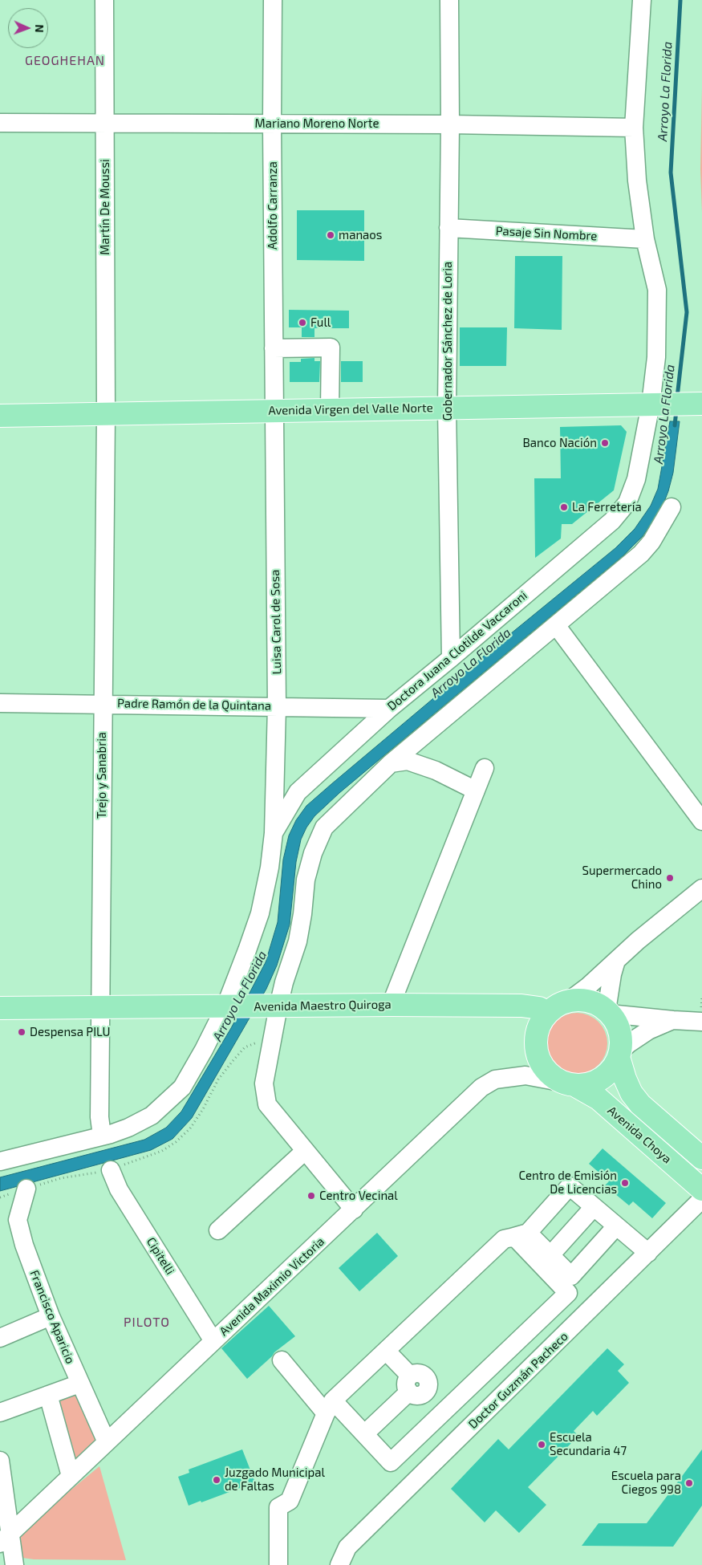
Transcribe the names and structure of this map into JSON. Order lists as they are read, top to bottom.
{
  "streets": {
    "main road": ["Avenida Virgen del Valle Norte", "Avenida Maestro Quiroga", "Avenida Choya"],
    "street": [
      "Mariano Moreno Norte",
      "Adolfo Carranza",
      "Martín De Moussi",
      "Pasaje Sin Nombre",
      "Gobernador Sánchez de Loria",
      "Luisa Carol de Sosa",
      "Doctora Juana Clotilde Vaccaroni",
      "Padre Ramón de la Quintana",
      "Trejo y Sanabria",
      "Cipitelli",
      "Avenida Maximio Victoria",
      "Francisco Aparicio",
      "Doctor Guzmán Pacheco"
    ]
  },
  "crossings": [
    ["Mariano Moreno Norte", "Adolfo Carranza"],
    ["Mariano Moreno Norte", "Martín De Moussi"],
    ["Mariano Moreno Norte", "Gobernador Sánchez de Loria"],
    ["Mariano Moreno Norte", "Doctora Juana Clotilde Vaccaroni"],
    ["Adolfo Carranza", "Avenida Virgen del Valle Norte"],
    ["Adolfo Carranza", "Luisa Carol de Sosa"],
    ["Martín De Moussi", "Avenida Virgen del Valle Norte"],
    ["Martín De Moussi", "Trejo y Sanabria"],
    ["Pasaje Sin Nombre", "Gobernador Sánchez de Loria"],
    ["Pasaje Sin Nombre", "Doctora Juana Clotilde Vaccaroni"],
    ["Gobernador Sánchez de Loria", "Avenida Virgen del Valle Norte"],
    ["Gobernador Sánchez de Loria", "Doctora Juana Clotilde Vaccaroni"],
    ["Avenida Virgen del Valle Norte", "Luisa Carol de Sosa"],
    ["Avenida Virgen del Valle Norte", "Doctora Juana Clotilde Vaccaroni"],
    ["Avenida Virgen del Valle Norte", "Trejo y Sanabria"],
    ["Luisa Carol de Sosa", "Doctora Juana Clotilde Vaccaroni"],
    ["Luisa Carol de Sosa", "Padre Ramón de la Quintana"],
    ["Doctora Juana Clotilde Vaccaroni", "Padre Ramón de la Quintana"],
    ["Doctora Juana Clotilde Vaccaroni", "Trejo y Sanabria"],
    ["Doctora Juana Clotilde Vaccaroni", "Avenida Maestro Quiroga"],
    ["Padre Ramón de la Quintana", "Trejo y Sanabria"],
    ["Trejo y Sanabria", "Avenida Maestro Quiroga"],
    ["Avenida Maestro Quiroga", "Avenida Choya"],
    ["Avenida Maestro Quiroga", "Avenida Maximio Victoria"],
    ["Avenida Choya", "Avenida Maximio Victoria"],
    ["Cipitelli", "Avenida Maximio Victoria"],
    ["Avenida Maximio Victoria", "Francisco Aparicio"]
  ],
  "districts": ["GEOGHEHAN", "PILOTO"],
  "water": ["Arroyo La Florida"],
  "places": [
    "manaos",
    "Full",
    "Banco Nación",
    "La Ferretería",
    "Supermercado Chino",
    "Despensa PILU",
    "Centro de Emisión De Licencias",
    "Centro Vecinal",
    "Escuela Secundaria 47",
    "Juzgado Municipal de Faltas",
    "Escuela para Ciegos 998"
  ],
  "north": "right"
}
